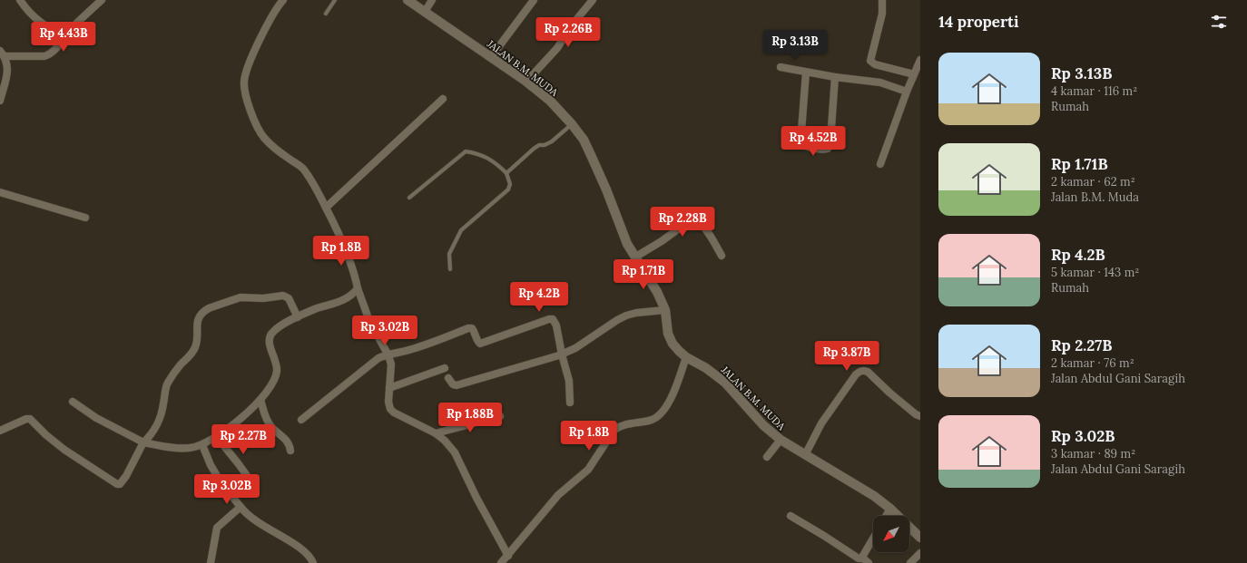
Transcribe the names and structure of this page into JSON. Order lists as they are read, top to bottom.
{
  "streets": {
    "street": ["JALAN B.M. MUDA"]
  },
  "north": "bottom left",
  "page": {
    "heading": "14 properti",
    "price": [
      "Rp 2.26B",
      "Rp 4.43B",
      "Rp 3.13B",
      "Rp 4.52B",
      "Rp 2.28B",
      "Rp 1.8B",
      "Rp 1.71B",
      "Rp 4.2B",
      "Rp 3.02B",
      "Rp 3.87B",
      "Rp 1.88B",
      "Rp 1.8B",
      "Rp 2.27B",
      "Rp 3.02B"
    ],
    "list": [
      {
        "name": "Rp 3.13B",
        "note": "4 kamar · 116 m² · Rumah"
      },
      {
        "name": "Rp 1.71B",
        "note": "2 kamar · 62 m² · Jalan B.M. Muda"
      },
      {
        "name": "Rp 4.2B",
        "note": "5 kamar · 143 m² · Rumah"
      },
      {
        "name": "Rp 2.27B",
        "note": "2 kamar · 76 m² · Jalan Abdul Gani Saragih"
      },
      {
        "name": "Rp 3.02B",
        "note": "3 kamar · 89 m² · Jalan Abdul Gani Saragih"
      }
    ]
  }
}
